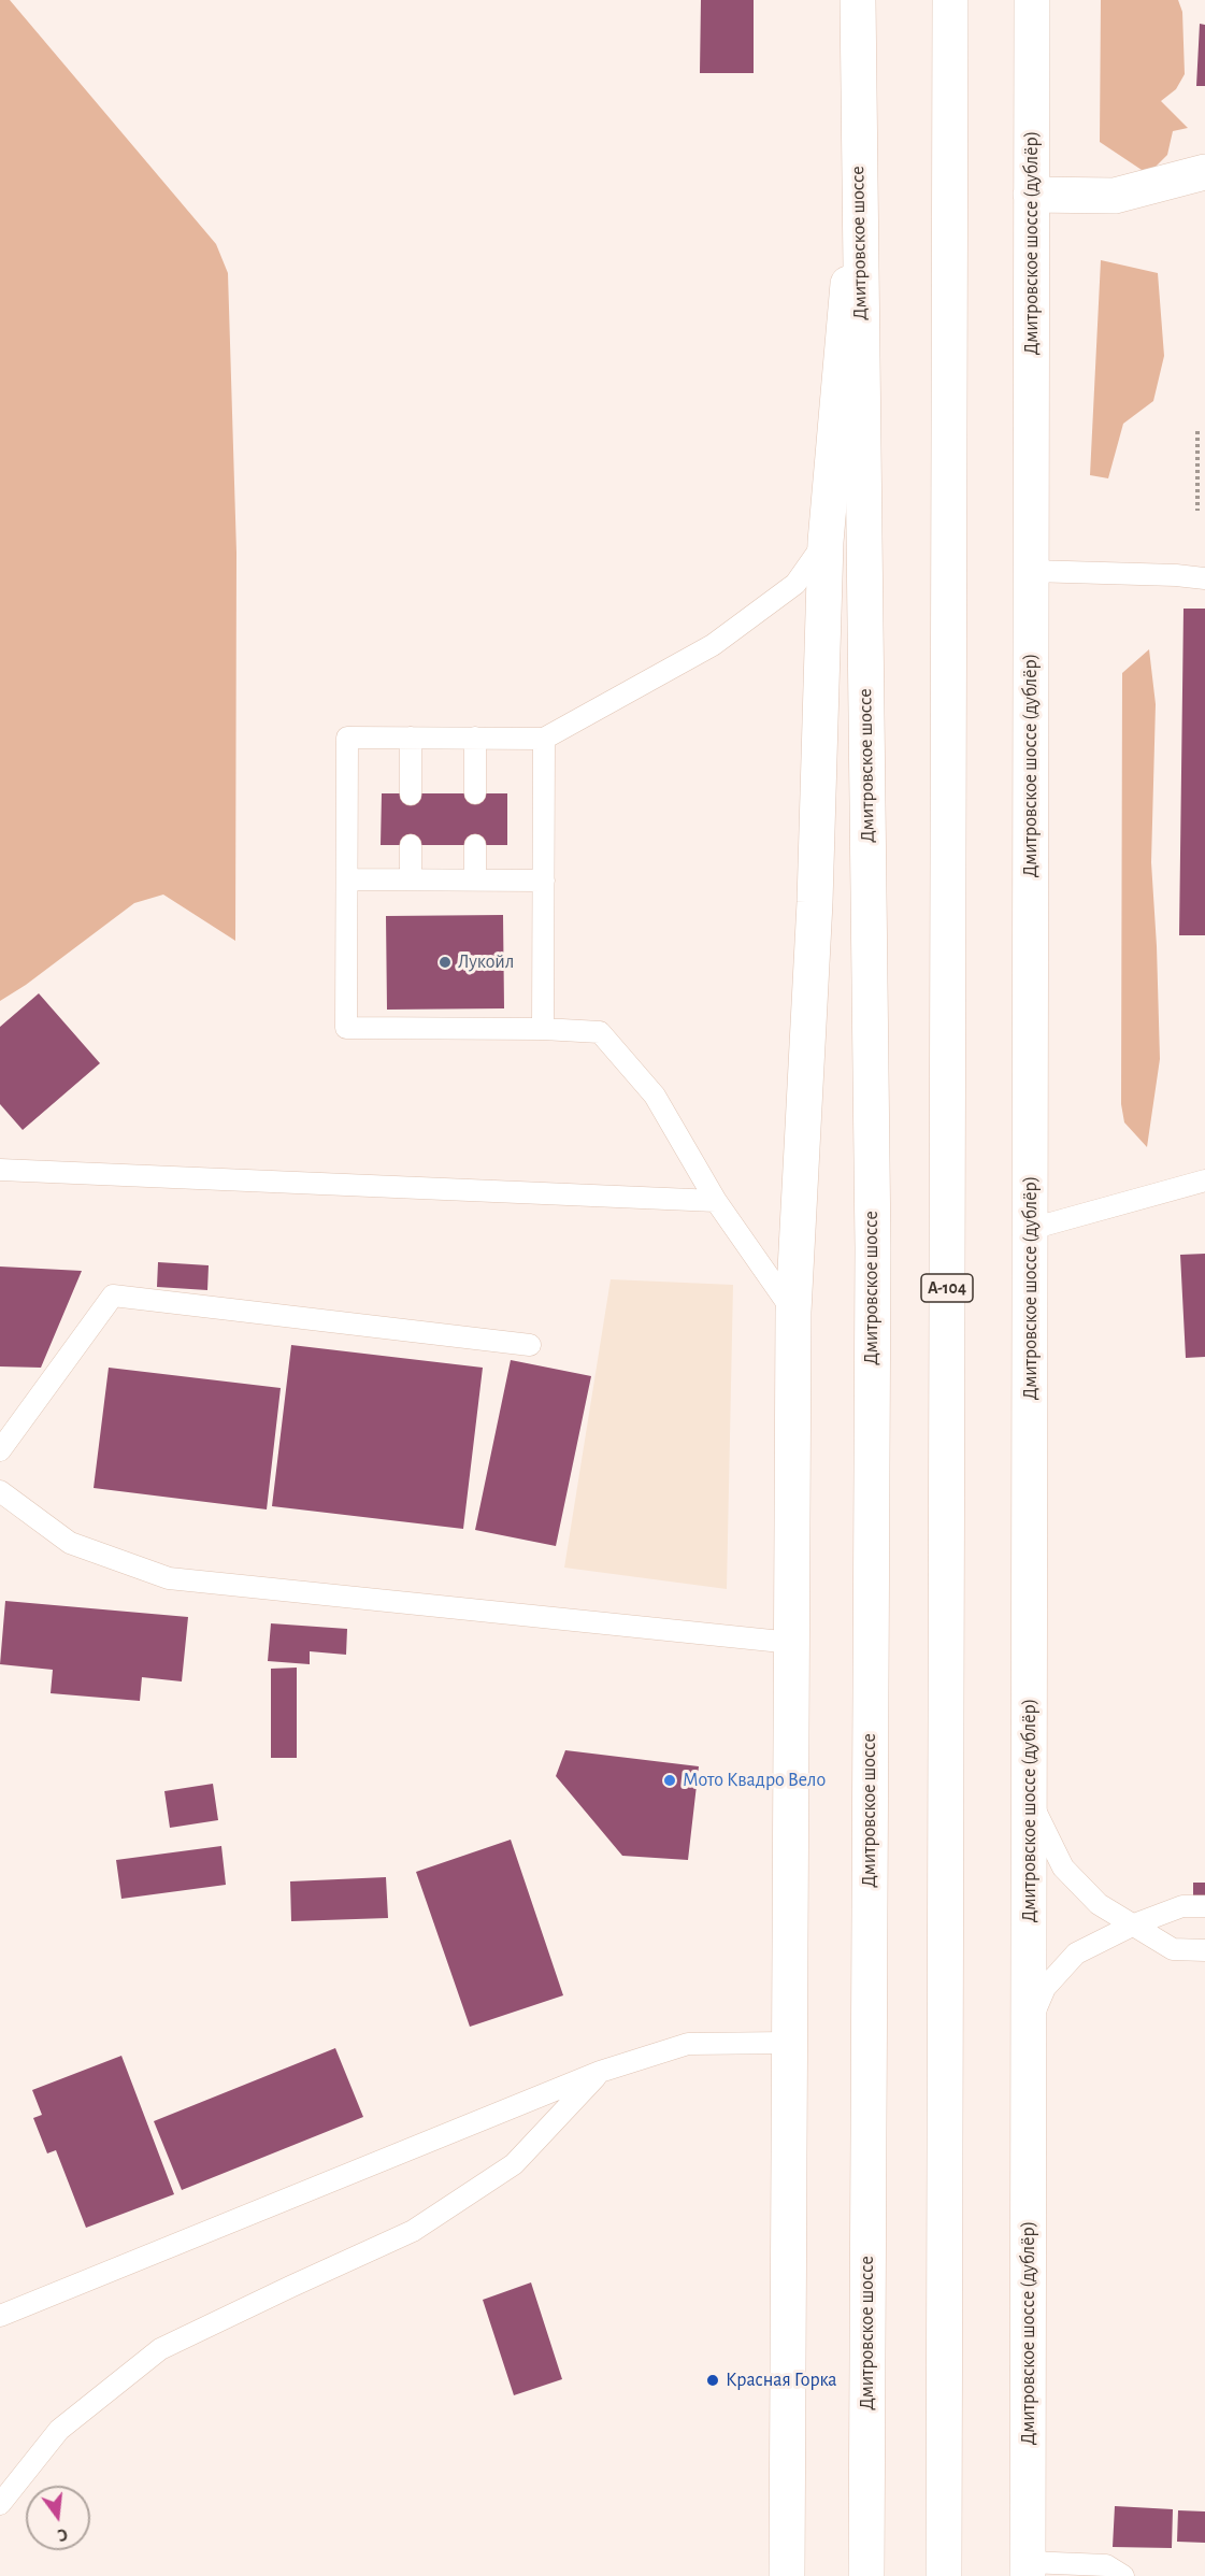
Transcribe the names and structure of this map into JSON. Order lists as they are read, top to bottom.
{
  "streets": {
    "main road": ["Дмитровское шоссе", "Дмитровское шоссе (дублёр)", "А-104"]
  },
  "places": ["Лукойл", "Мото Квадро Вело", "Красная Горка"],
  "north": "bottom"
}
